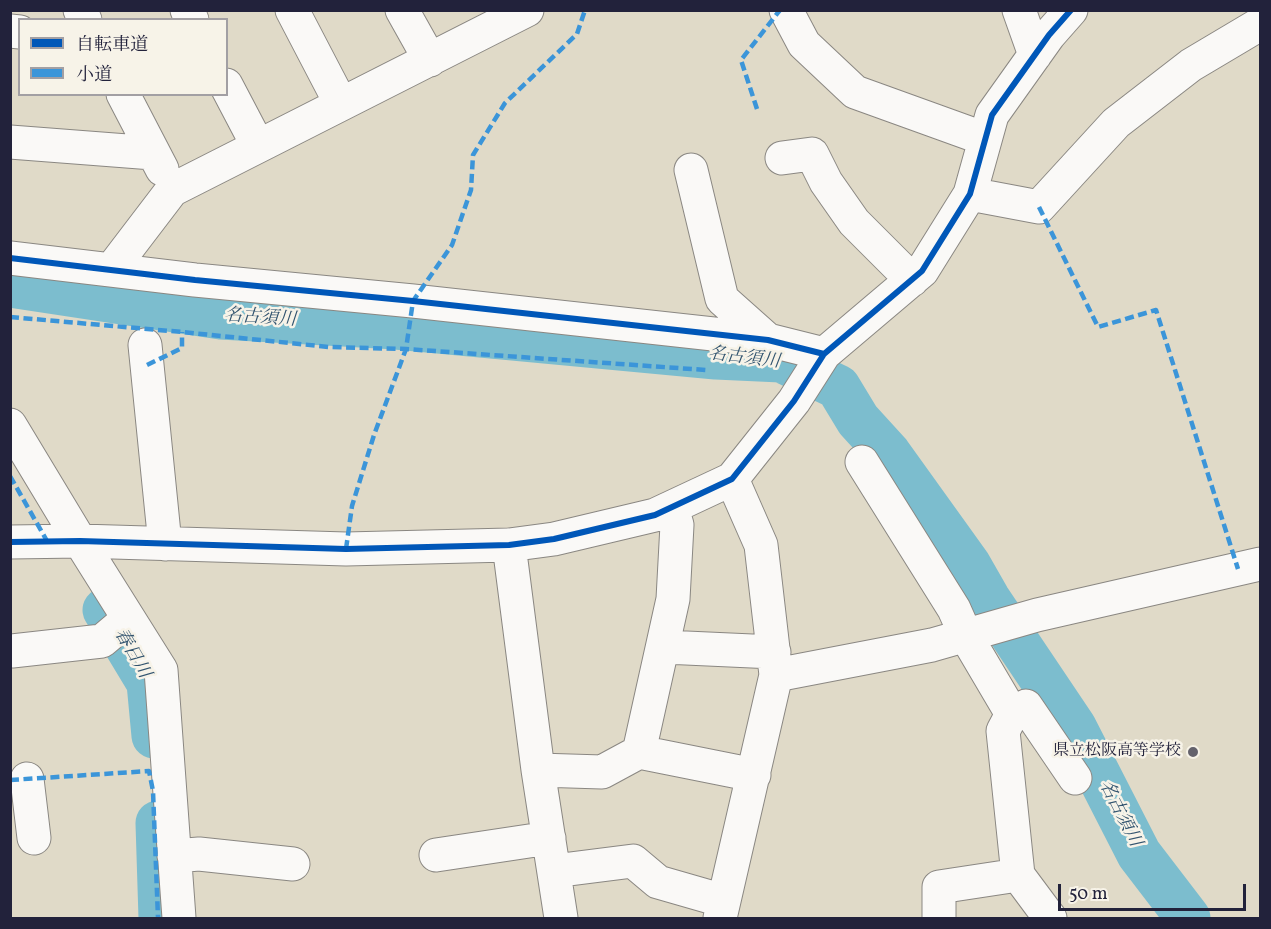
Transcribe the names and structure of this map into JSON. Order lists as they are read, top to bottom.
{
  "water": ["名古須川", "春日川"],
  "places": ["県立松阪高等学校"],
  "legend": ["自転車道", "小道"],
  "scale_bar": "50 m"
}
